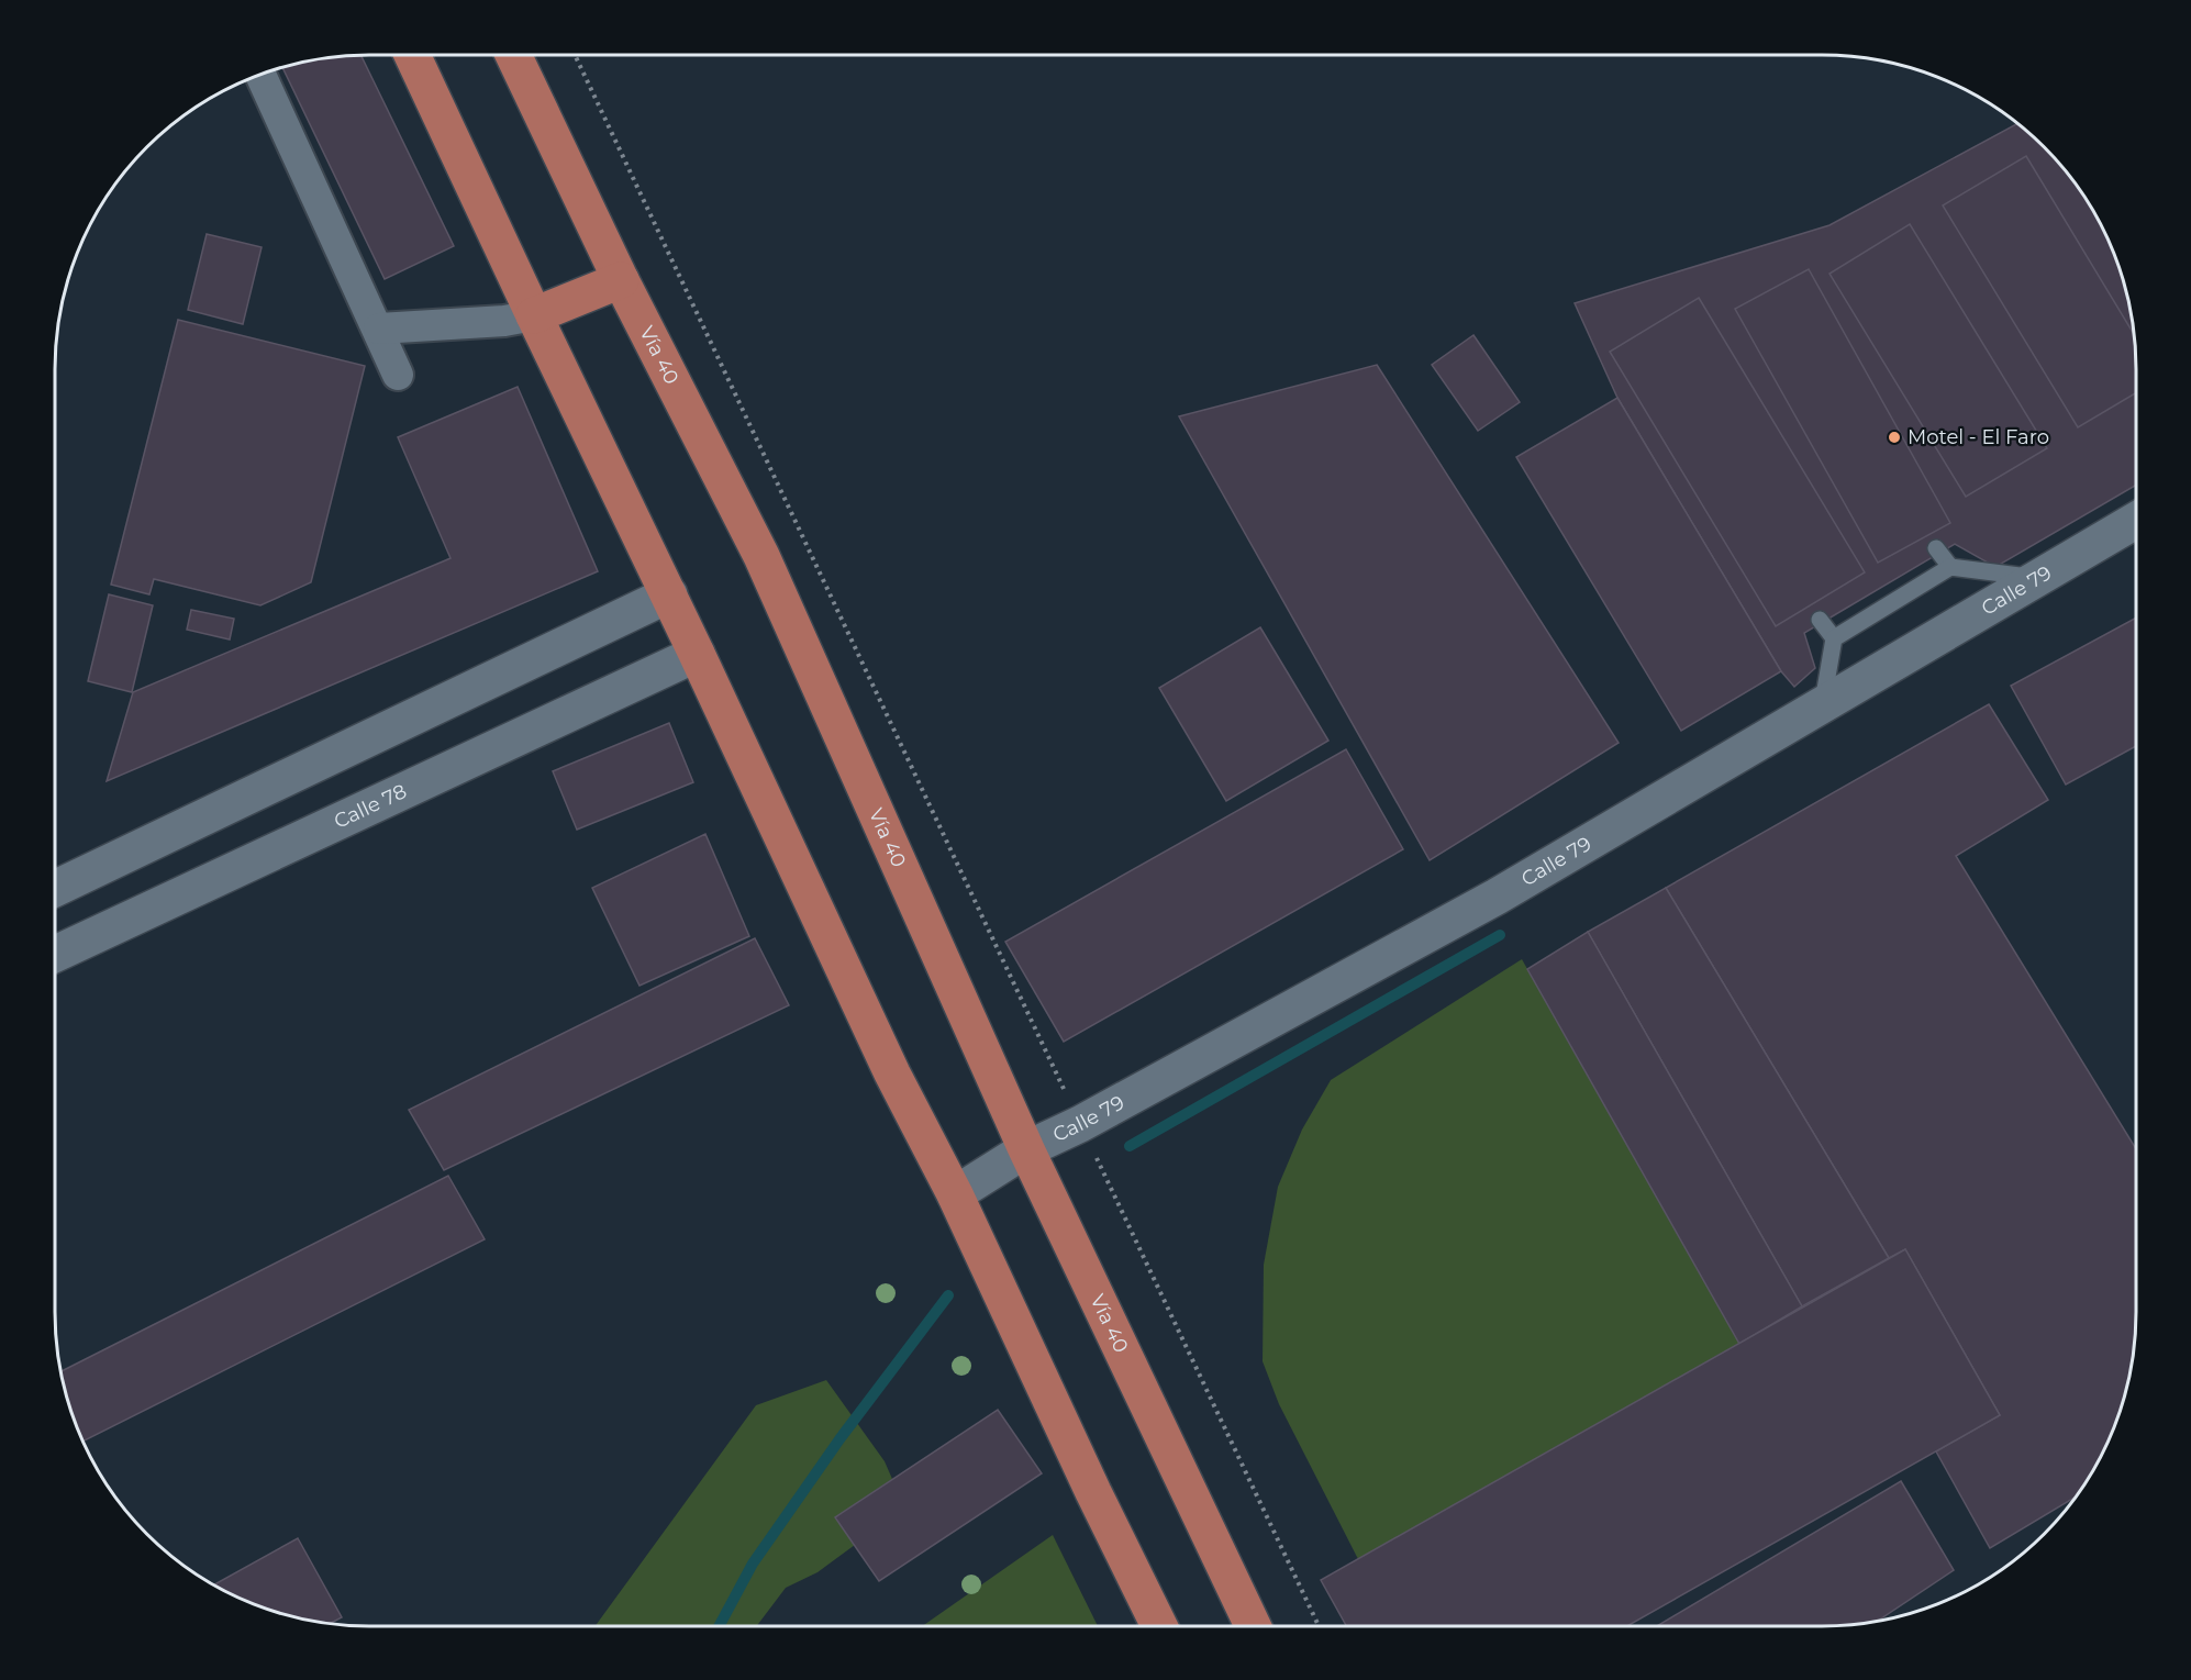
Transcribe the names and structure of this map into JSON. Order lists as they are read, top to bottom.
{
  "streets": {
    "highway": ["Vía 40"],
    "main road": ["Calle 79", "Calle 78"]
  },
  "crossings": [
    ["Vía 40", "Calle 79"]
  ],
  "places": ["Motel - El Faro"]
}
